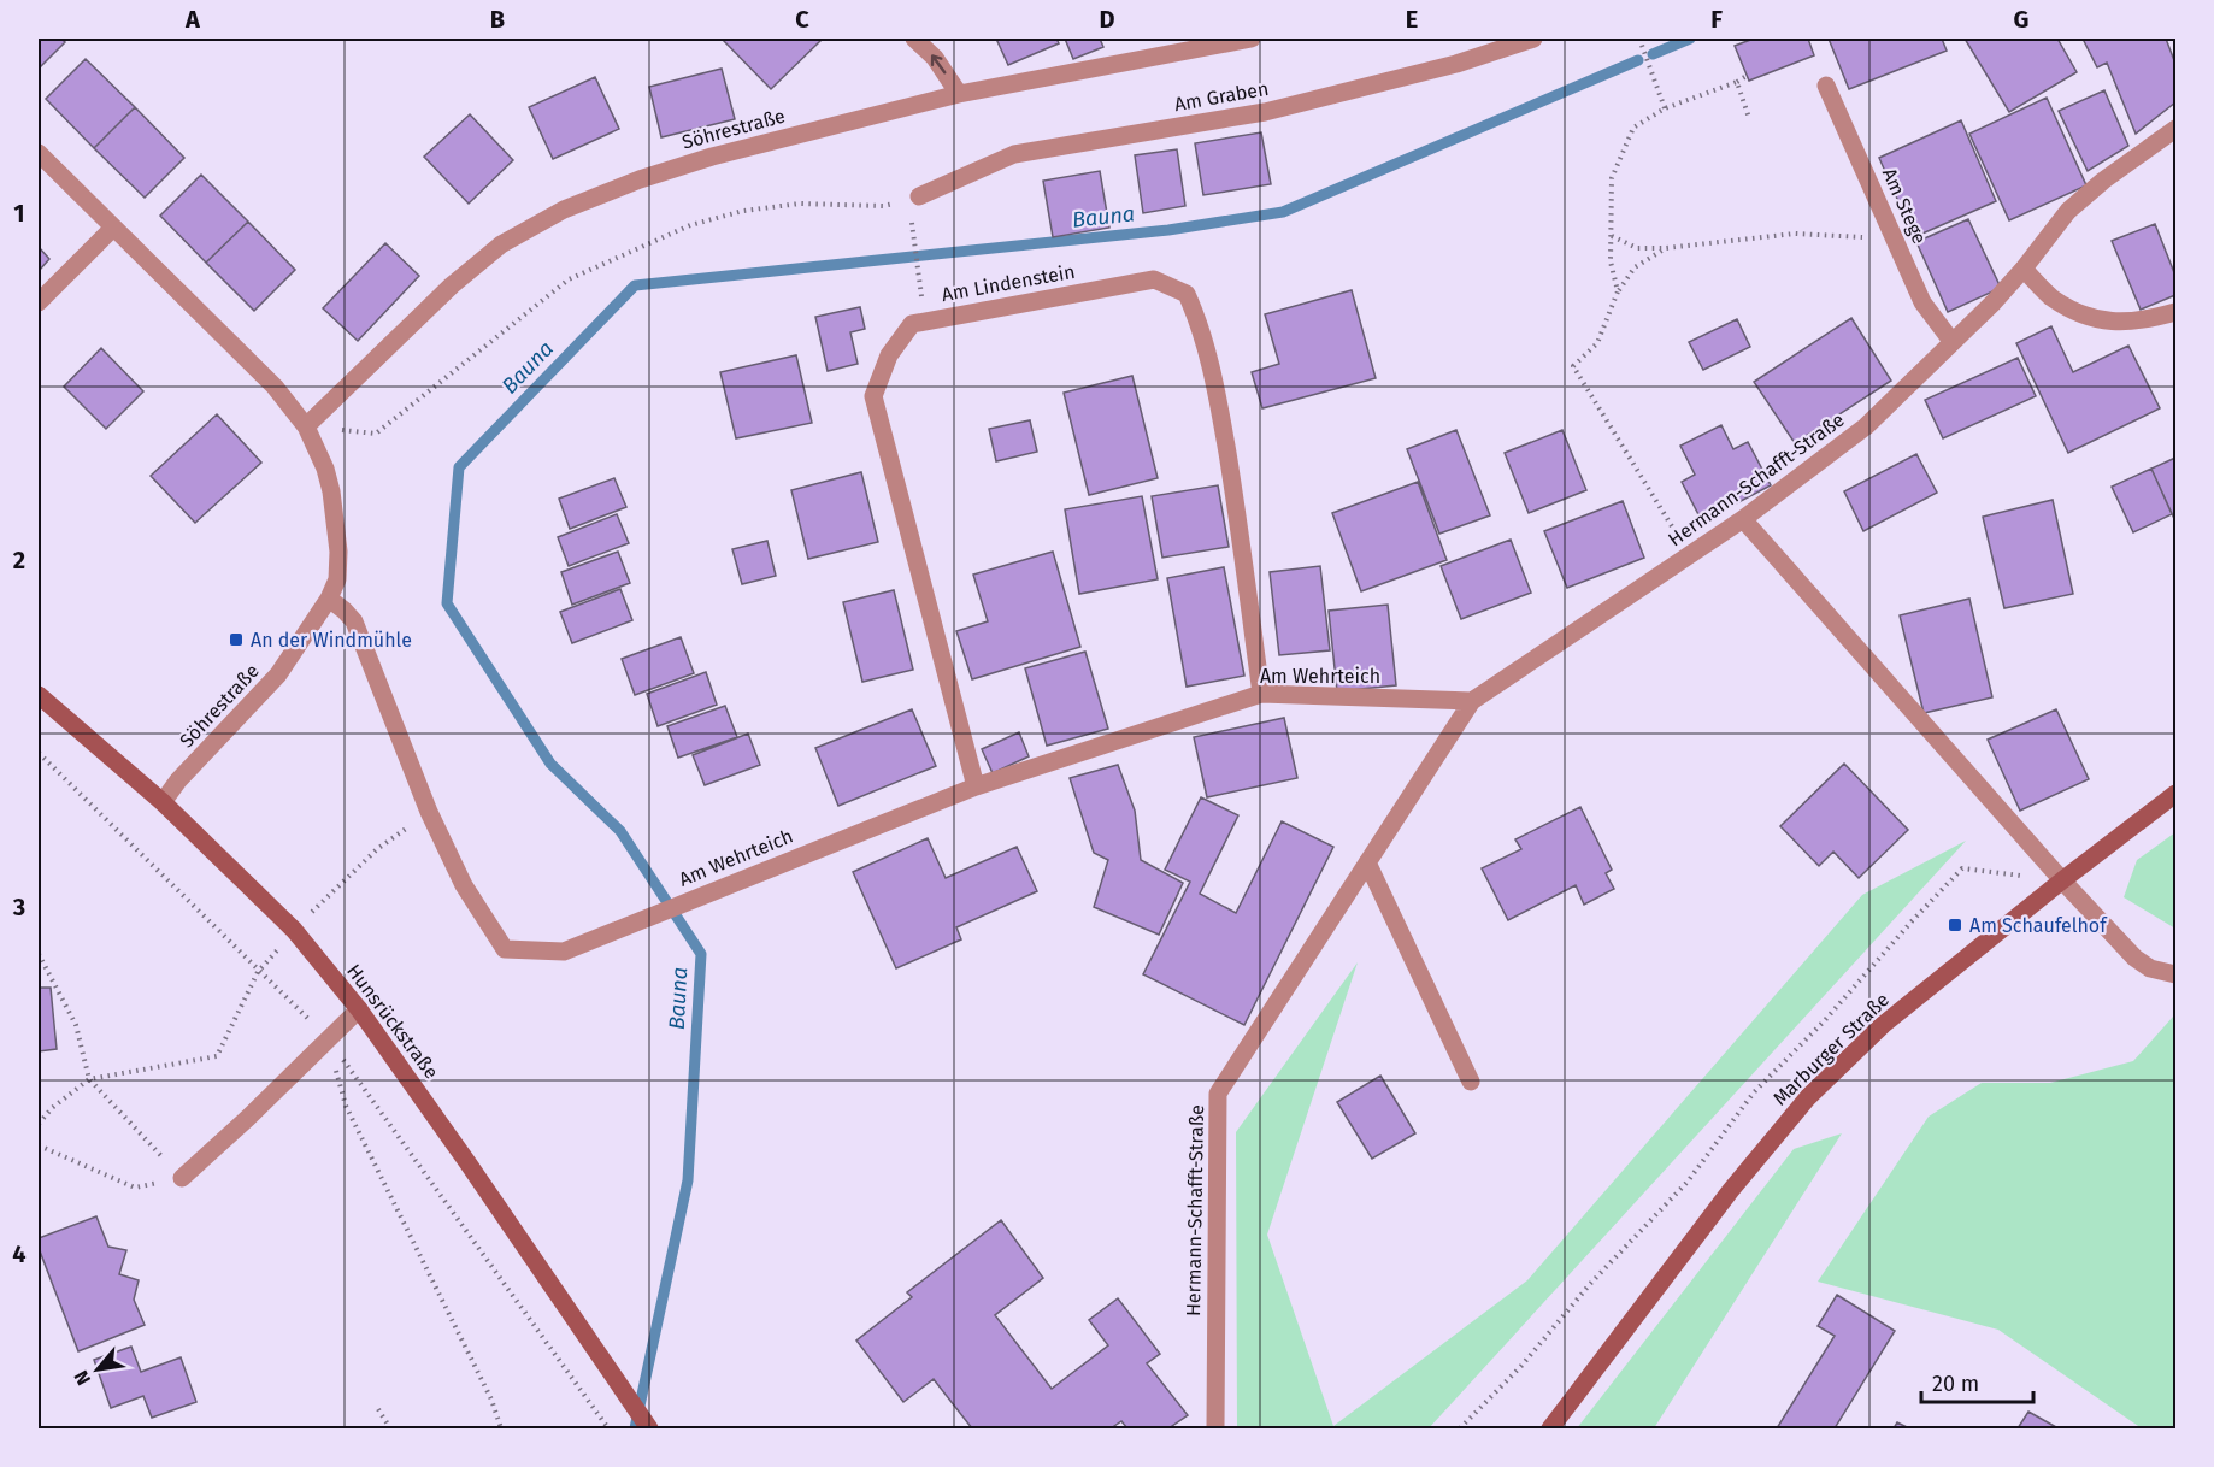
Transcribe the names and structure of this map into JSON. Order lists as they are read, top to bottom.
{
  "streets": {
    "street": [
      "Am Graben",
      "Söhrestraße",
      "Am Stege",
      "Am Lindenstein",
      "Hermann-Schafft-Straße",
      "Am Wehrteich",
      "Hunsrückstraße",
      "Marburger Straße"
    ]
  },
  "crossings": [
    ["Söhrestraße", "Am Wehrteich"],
    ["Söhrestraße", "Hunsrückstraße"],
    ["Am Stege", "Hermann-Schafft-Straße"],
    ["Am Lindenstein", "Am Wehrteich"],
    ["Hermann-Schafft-Straße", "Am Wehrteich"]
  ],
  "water": ["Bauna"],
  "places": {
    "transit": ["An der Windmühle", "Am Schaufelhof"]
  },
  "scale_bar": "20 m",
  "north": "bottom left",
  "grid": {
    "columns": [
      "A",
      "B",
      "C",
      "D",
      "E",
      "F",
      "G"
    ],
    "rows": [
      "1",
      "2",
      "3",
      "4"
    ]
  }
}
